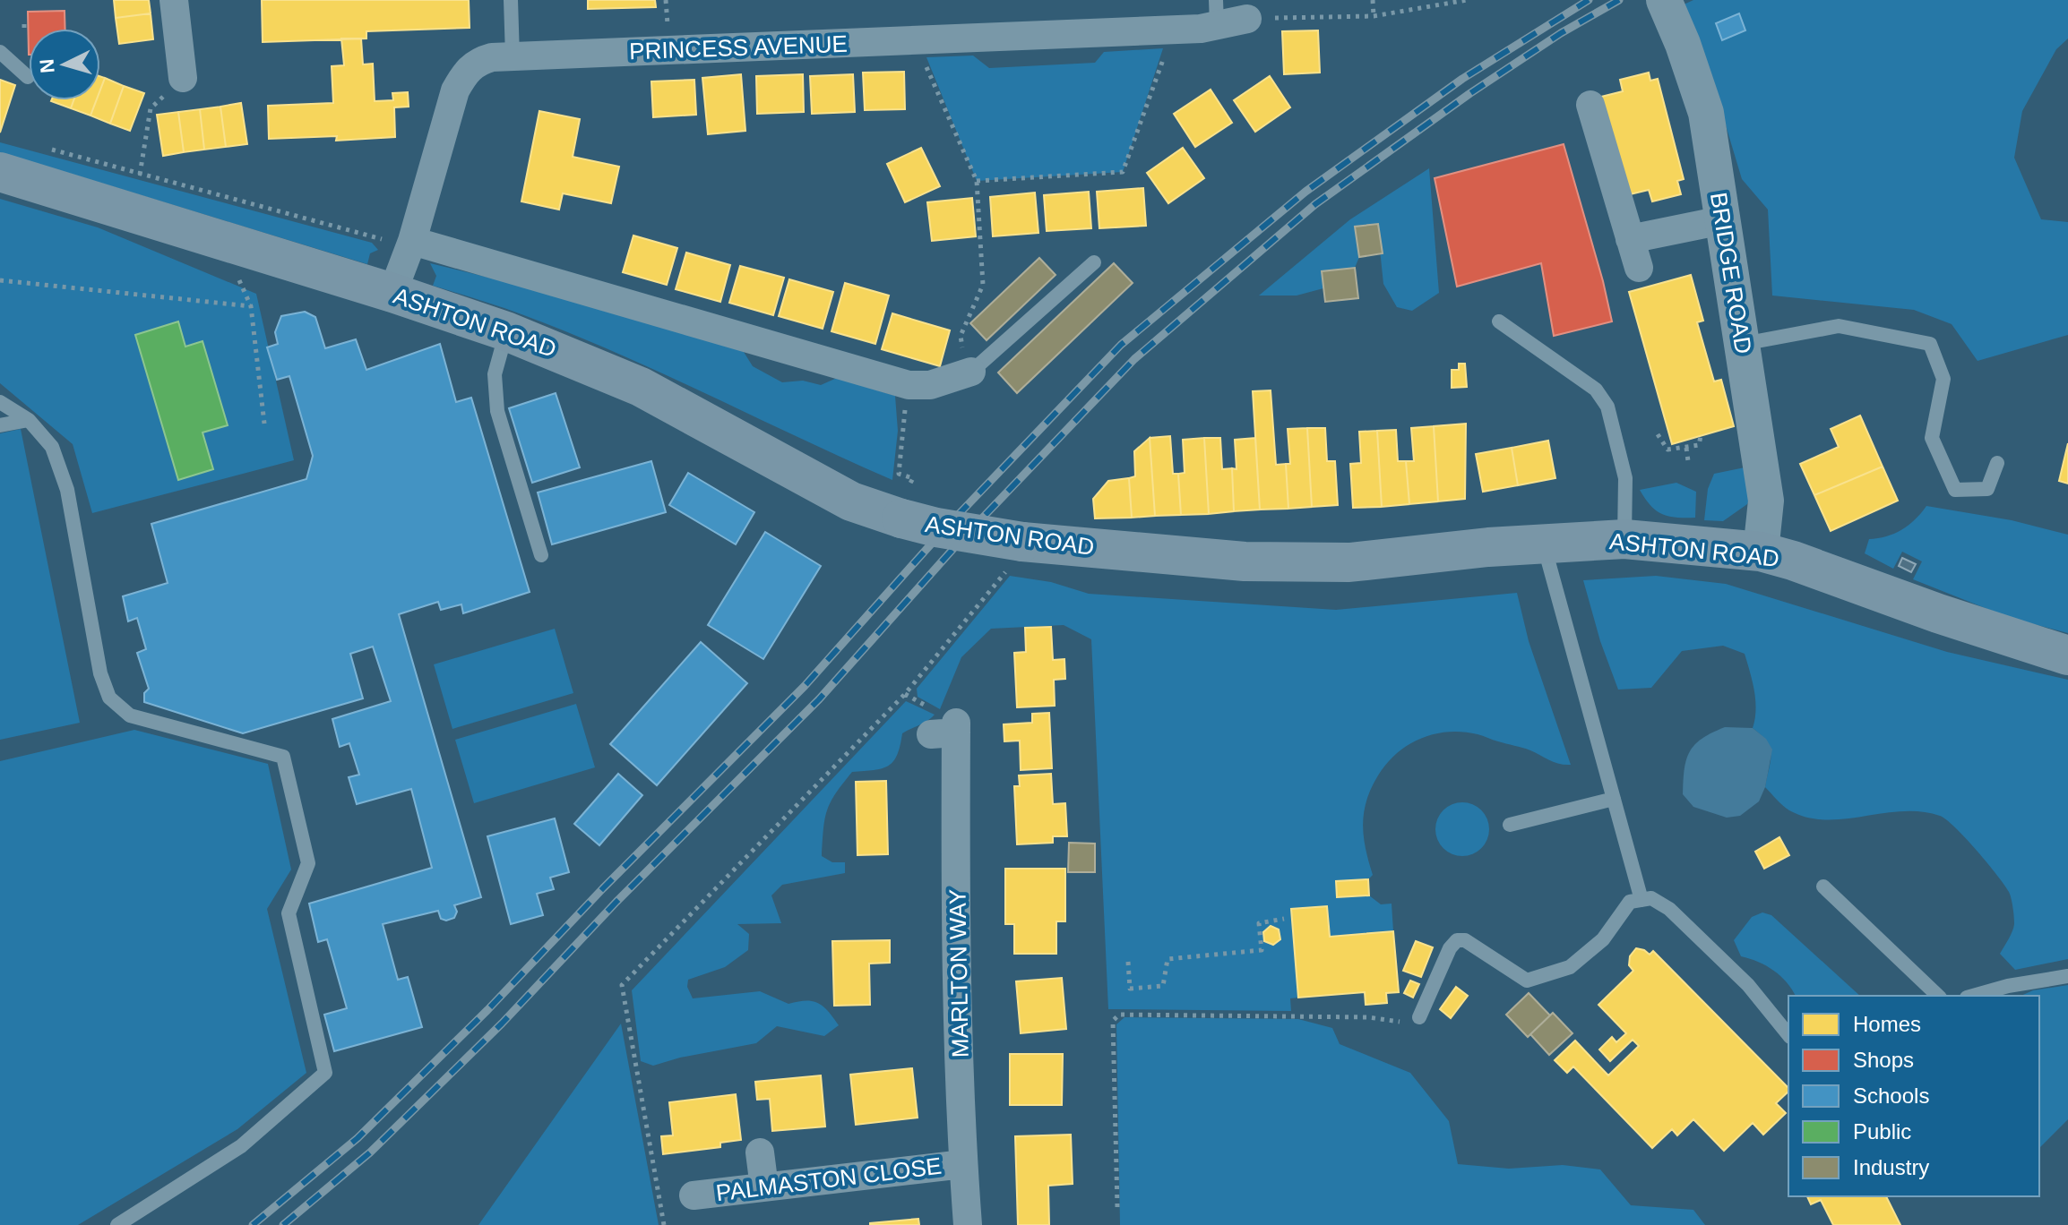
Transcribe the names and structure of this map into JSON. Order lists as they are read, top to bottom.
{
  "streets": {
    "main road": ["ASHTON ROAD"],
    "street": [
      "PRINCESS AVENUE",
      "BRIDGE ROAD",
      "MARLTON WAY",
      "PALMASTON CLOSE"
    ]
  },
  "crossings": [
    ["PRINCESS AVENUE", "ASHTON ROAD"],
    ["BRIDGE ROAD", "ASHTON ROAD"],
    ["MARLTON WAY", "PALMASTON CLOSE"]
  ],
  "legend": [
    "Homes",
    "Shops",
    "Schools",
    "Public",
    "Industry"
  ],
  "north": "left"
}
